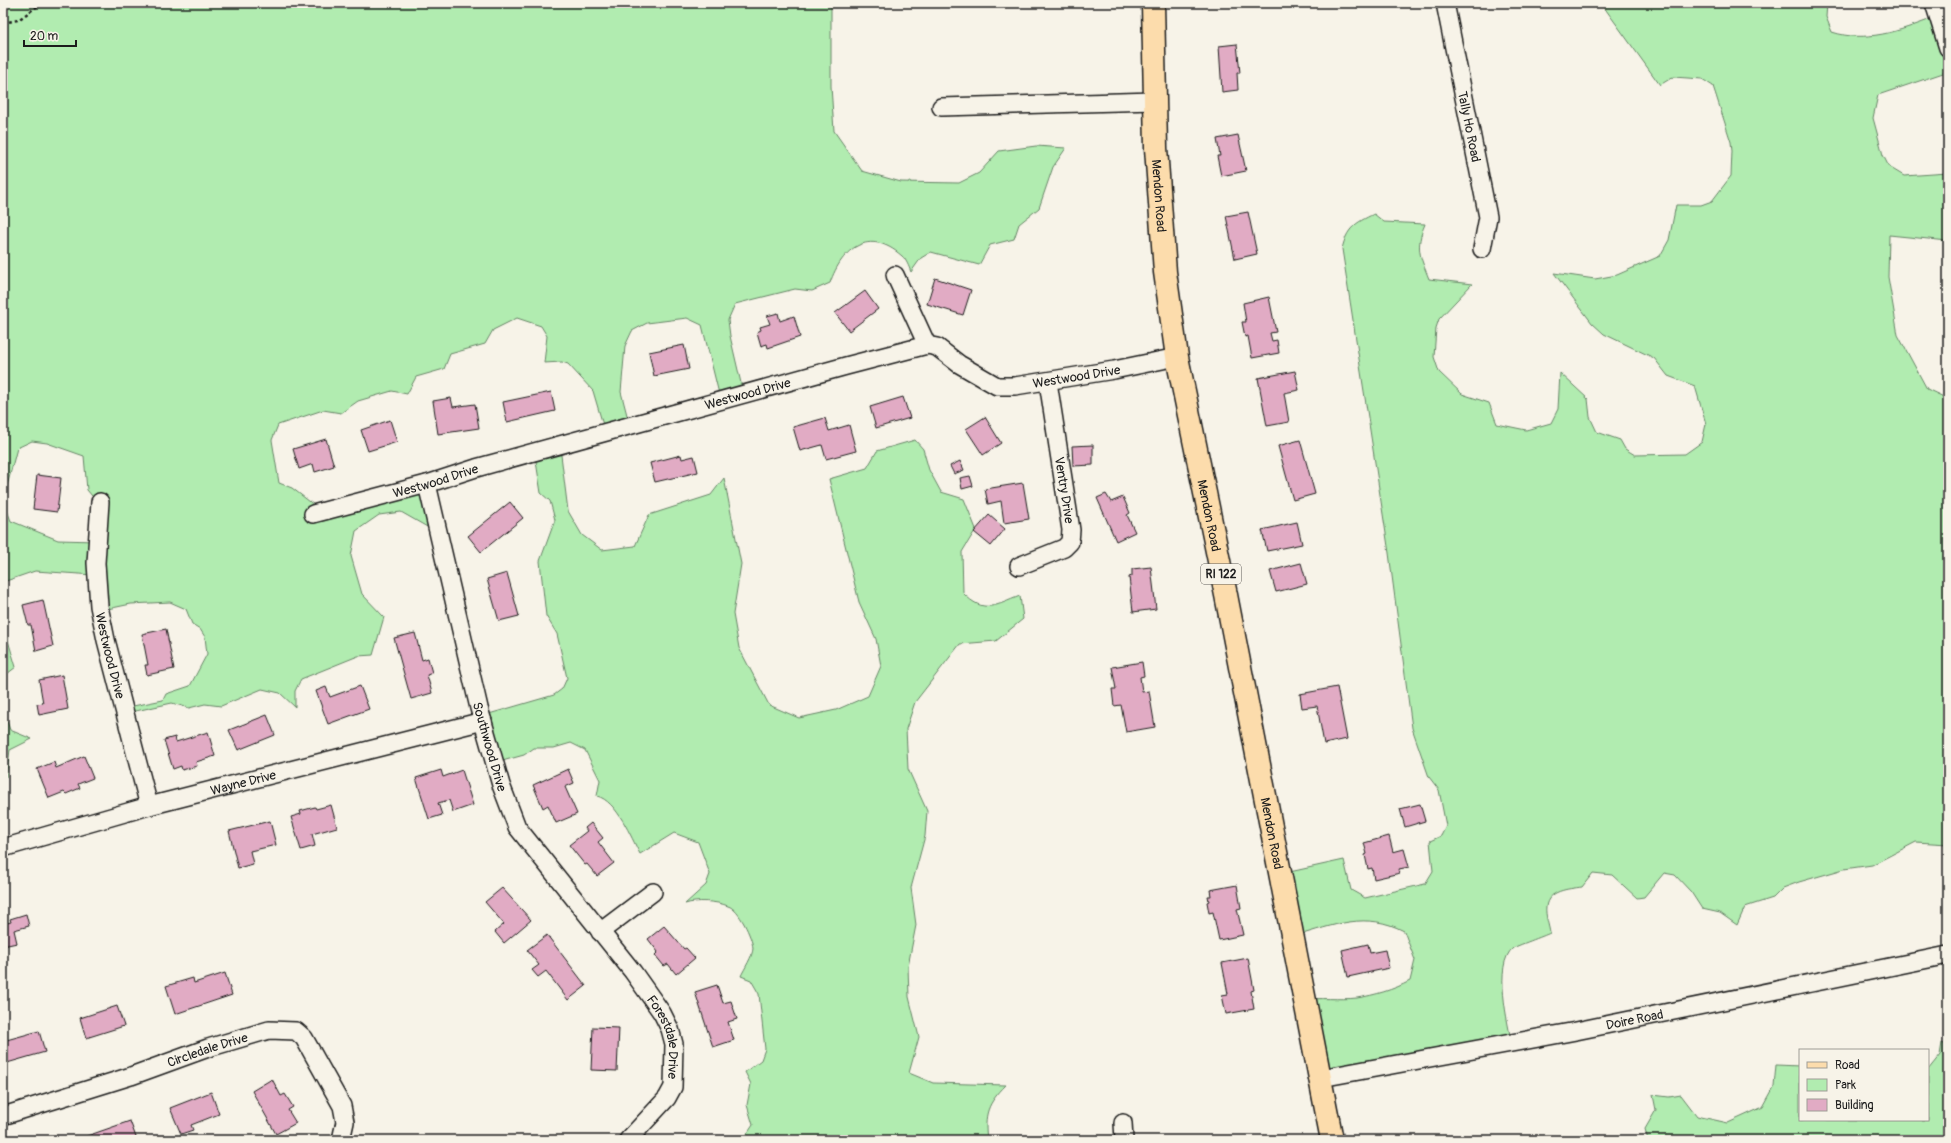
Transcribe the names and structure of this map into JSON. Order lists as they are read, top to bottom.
{
  "streets": {
    "main road": ["Mendon Road", "RI 122"],
    "street": [
      "Tally Ho Road",
      "Westwood Drive",
      "Ventry Drive",
      "Southwood Drive",
      "Wayne Drive",
      "Doire Road",
      "Forestdale Drive",
      "Circledale Drive"
    ]
  },
  "crossings": [
    ["Mendon Road", "Westwood Drive"],
    ["Mendon Road", "Doire Road"],
    ["Westwood Drive", "Ventry Drive"],
    ["Westwood Drive", "Southwood Drive"],
    ["Westwood Drive", "Wayne Drive"],
    ["Southwood Drive", "Wayne Drive"],
    ["Southwood Drive", "Forestdale Drive"]
  ],
  "legend": ["Road", "Park", "Building"],
  "scale_bar": "20 m"
}
